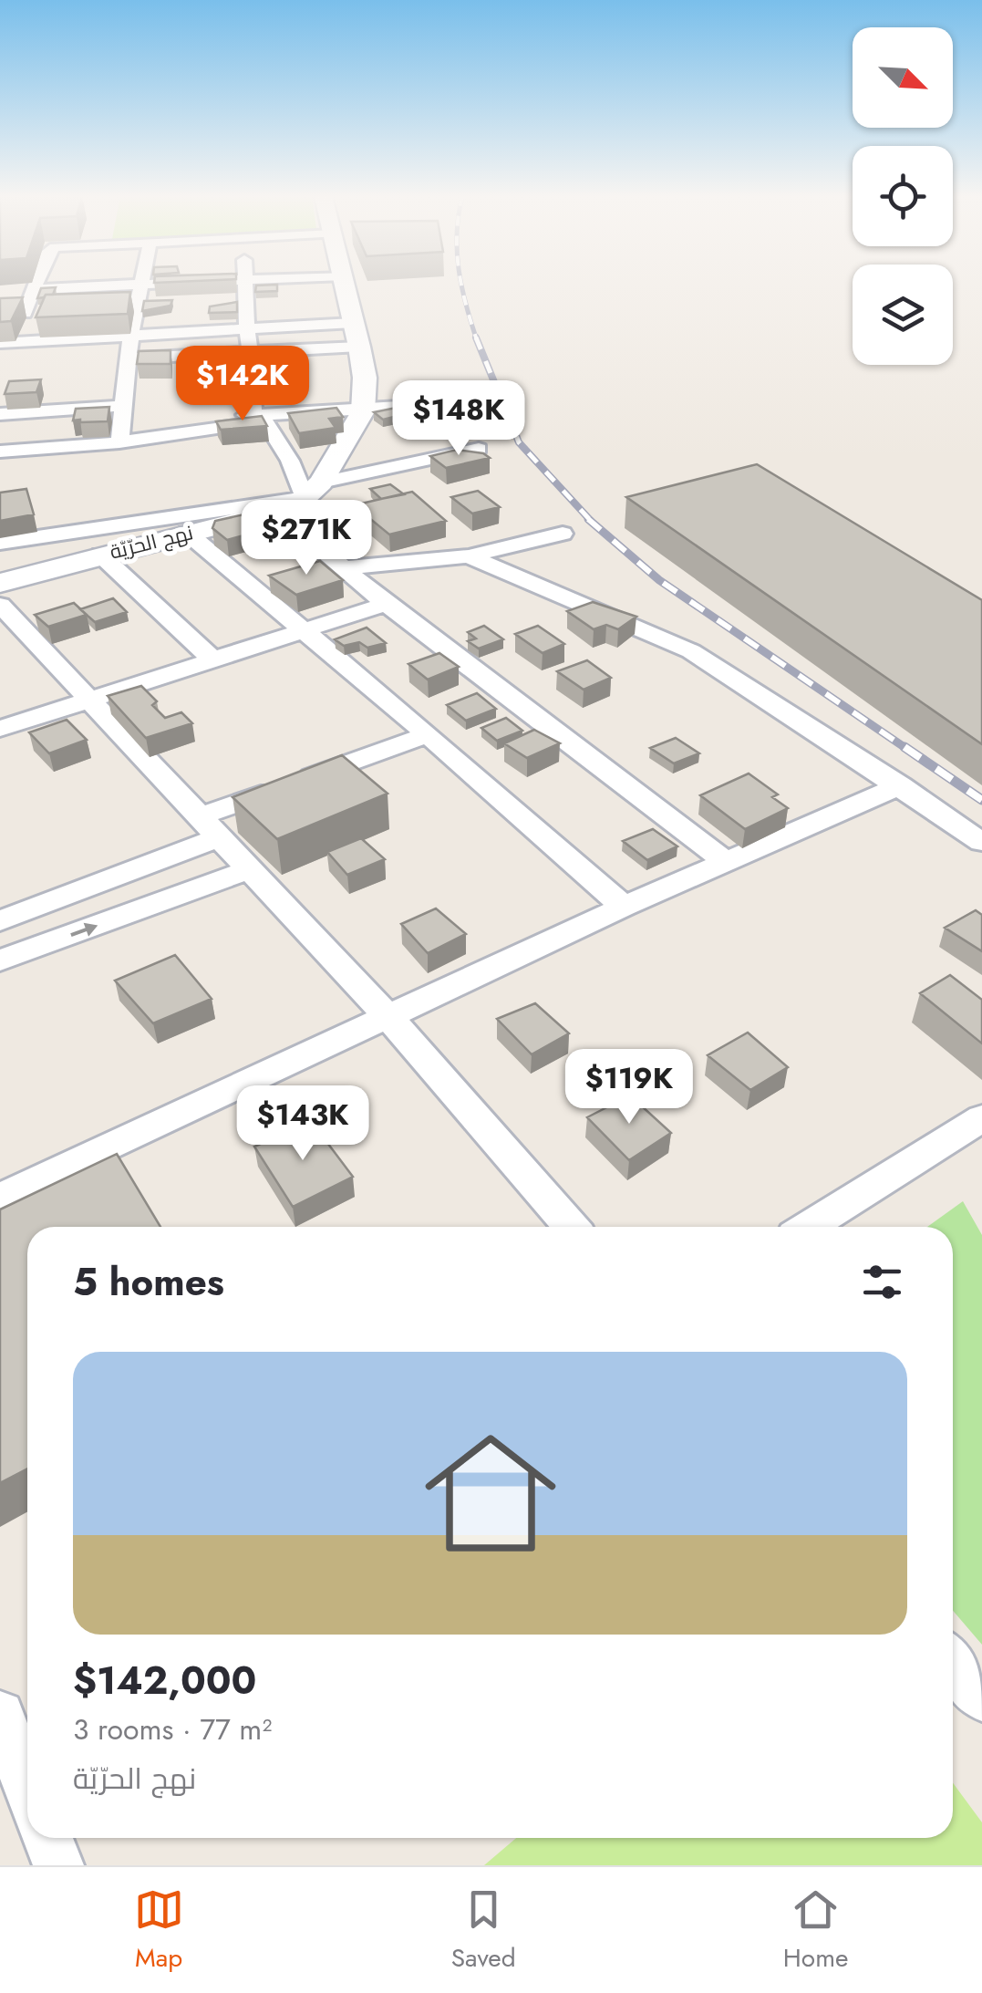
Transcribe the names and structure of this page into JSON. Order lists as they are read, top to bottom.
{
  "streets": {
    "street": ["نهج الحرّيّة"]
  },
  "north": "bottom right",
  "page": {
    "price": [
      "$142K",
      "$148K",
      "$271K",
      "$119K",
      "$143K"
    ],
    "heading": "5 homes",
    "list": [
      {
        "name": "$142,000",
        "note": "3 rooms · 77 m² · نهج الحرّيّة"
      }
    ],
    "tabs": ["Map", "Saved", "Home"]
  }
}
